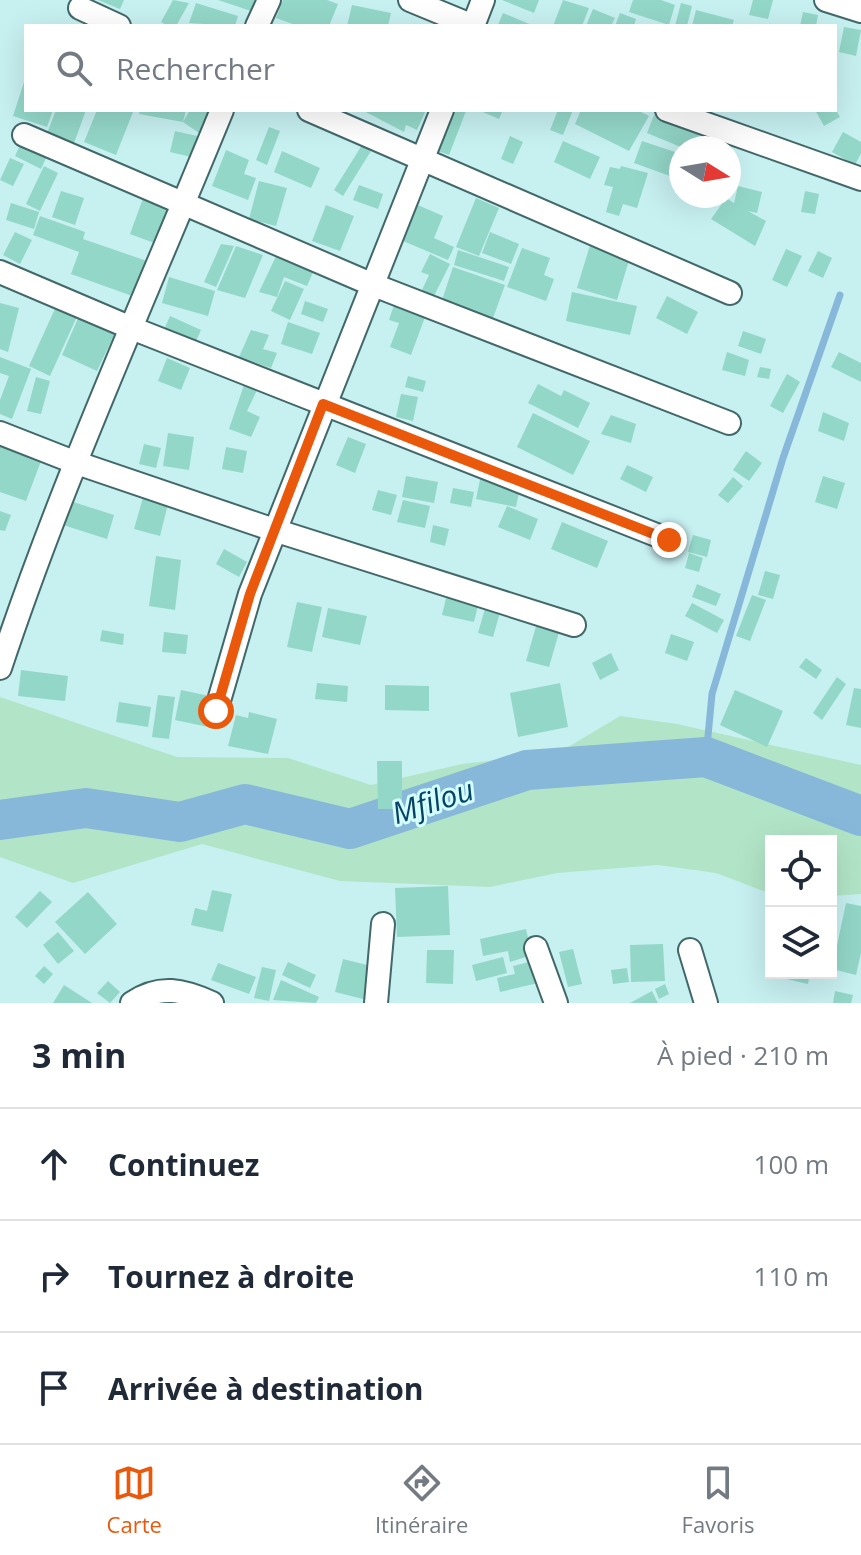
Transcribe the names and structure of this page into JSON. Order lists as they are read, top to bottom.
{
  "water": ["Mfilou"],
  "north": "right",
  "page": {
    "search": "Rechercher",
    "heading": ["3 min", "À pied · 210 m"],
    "list": [
      ["Continuez", "100 m"],
      ["Tournez à droite", "110 m"],
      "Arrivée à destination"
    ],
    "nav": ["Carte", "Itinéraire", "Favoris"]
  }
}
